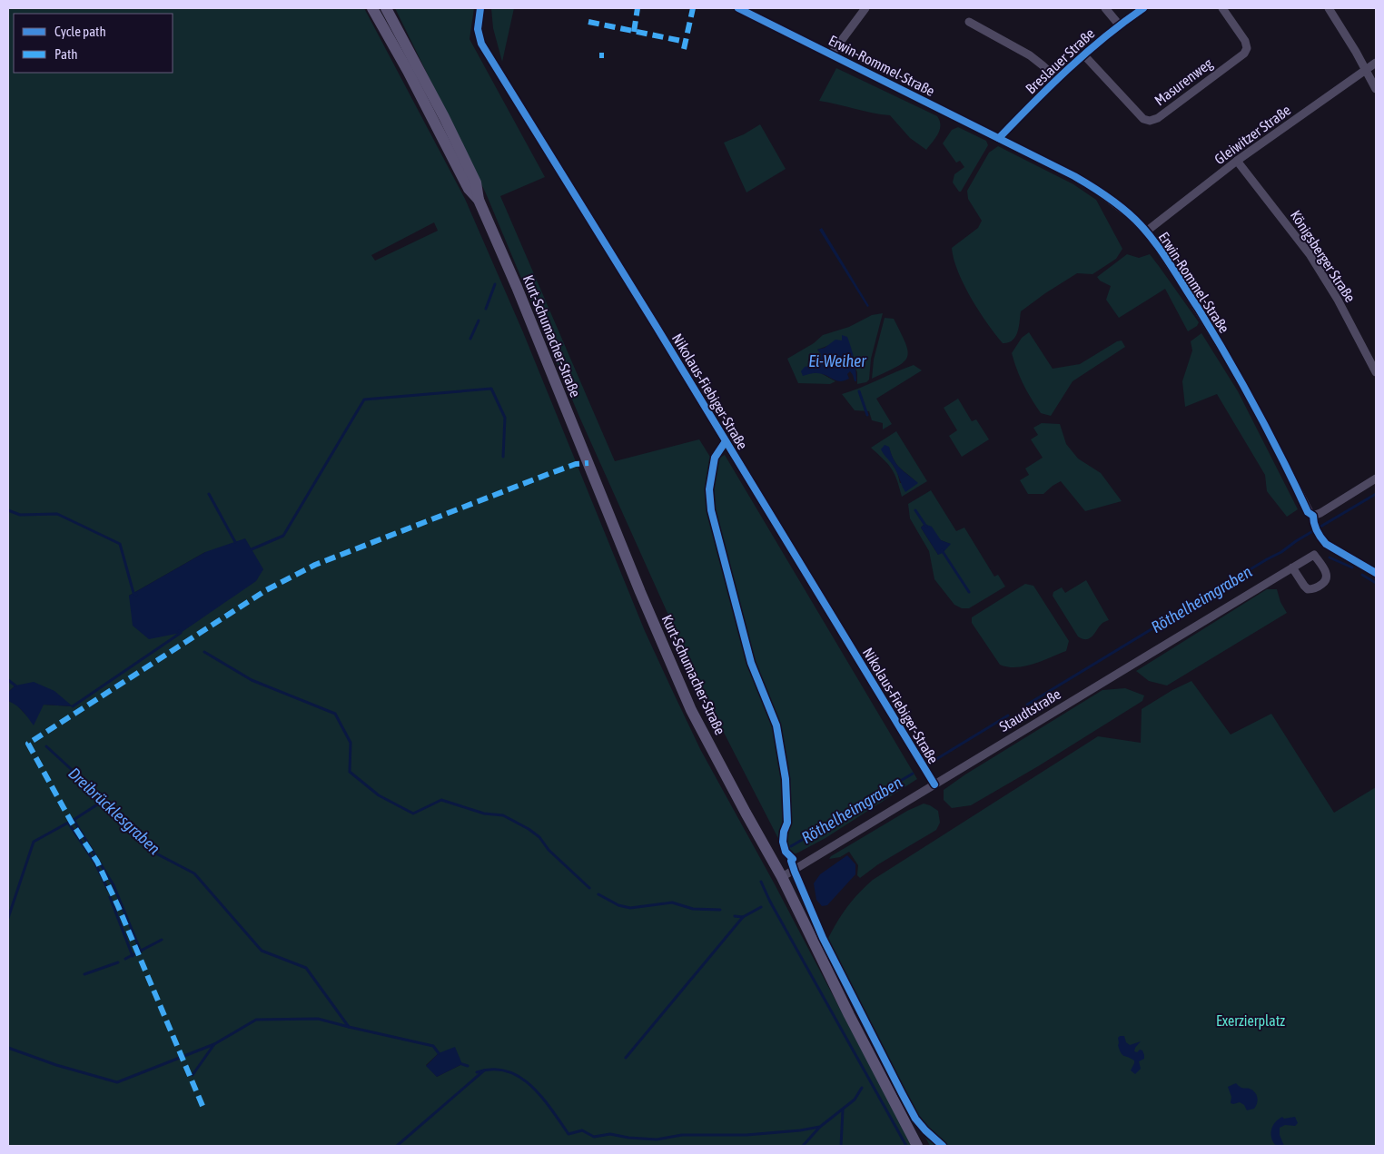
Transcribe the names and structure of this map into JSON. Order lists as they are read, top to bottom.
{
  "streets": {
    "main road": ["Kurt-Schumacher-Straße"],
    "street": [
      "Breslauer Straße",
      "Erwin-Rommel-Straße",
      "Masurenweg",
      "Gleiwitzer Straße",
      "Königsberger Straße",
      "Nikolaus-Fiebiger-Straße",
      "Staudtstraße"
    ]
  },
  "crossings": [
    ["Breslauer Straße", "Erwin-Rommel-Straße"],
    ["Breslauer Straße", "Masurenweg"],
    ["Erwin-Rommel-Straße", "Gleiwitzer Straße"],
    ["Gleiwitzer Straße", "Königsberger Straße"],
    ["Kurt-Schumacher-Straße", "Staudtstraße"],
    ["Nikolaus-Fiebiger-Straße", "Staudtstraße"]
  ],
  "water": ["Ei-Weiher", "Röthelheimgraben", "Dreibrücklesgraben"],
  "parks": ["Exerzierplatz"],
  "legend": ["Cycle path", "Path"]
}
